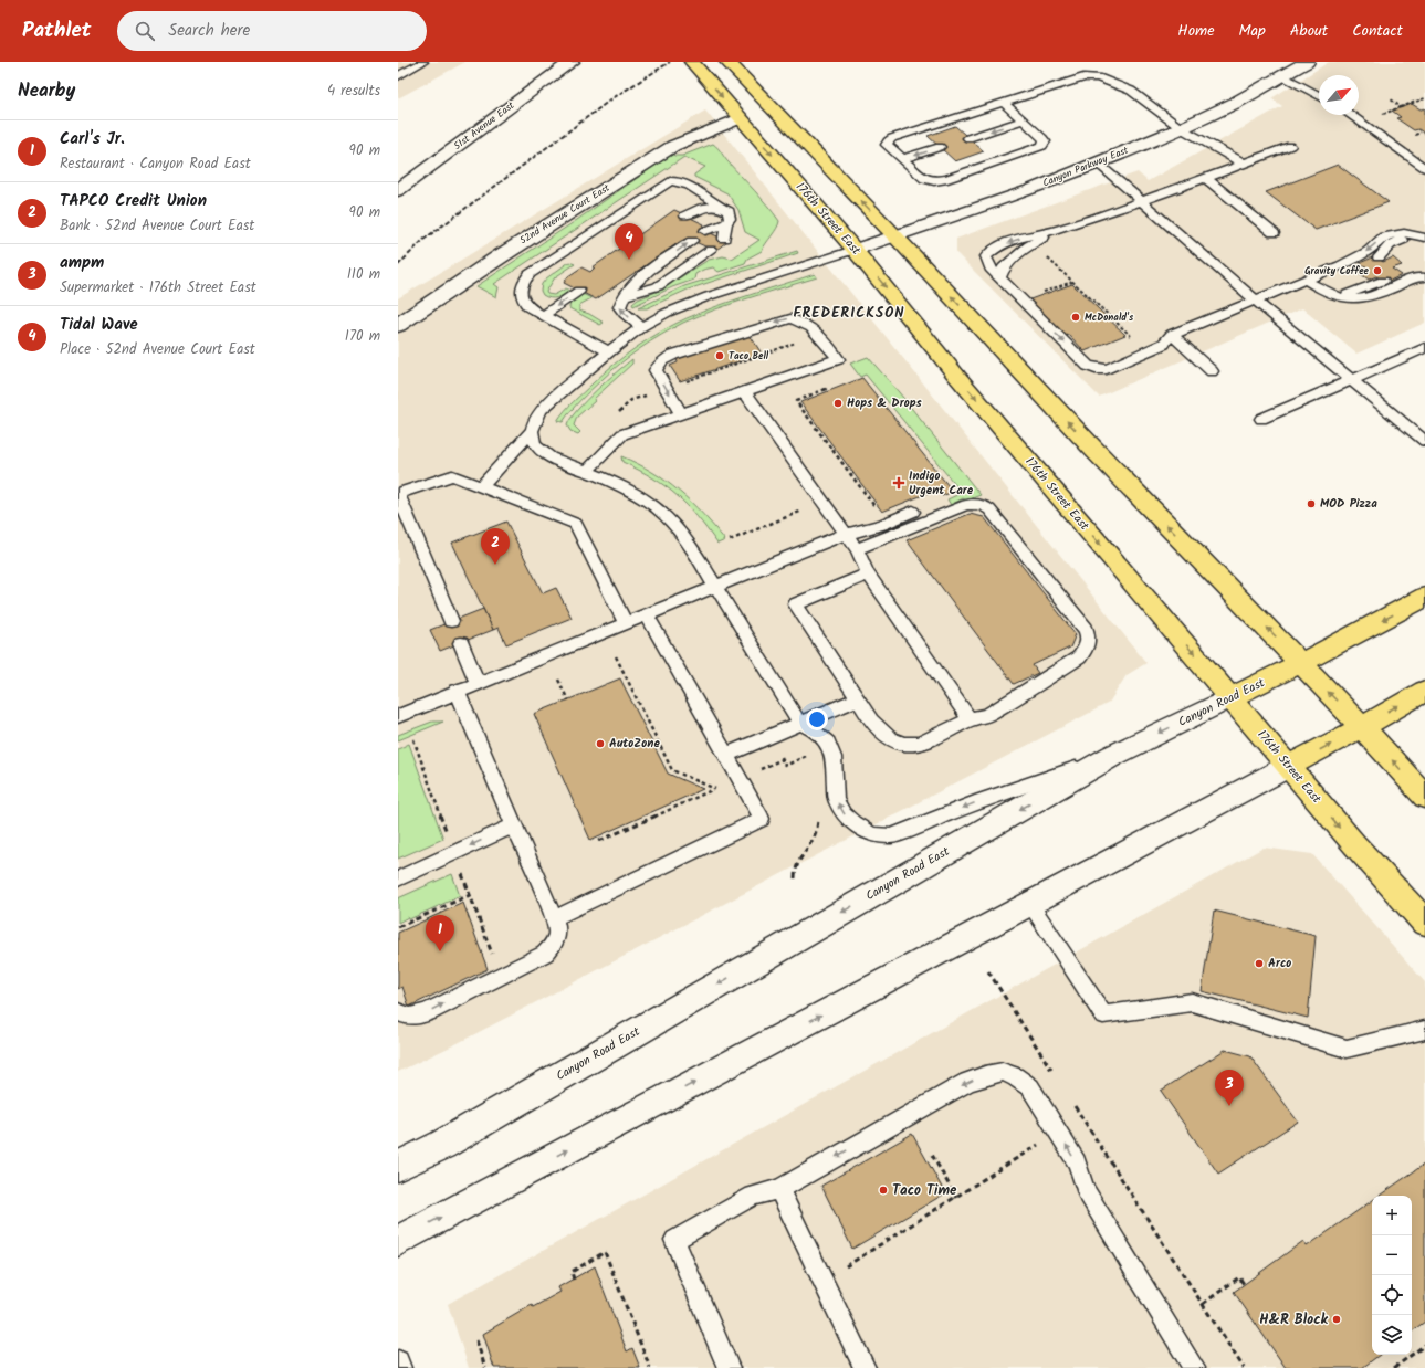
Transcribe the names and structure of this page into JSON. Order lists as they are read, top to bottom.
{
  "streets": {
    "main road": ["176th Street East", "Canyon Road East"],
    "street": ["51st Avenue East", "Canyon Parkway East", "52nd Avenue Court East"]
  },
  "crossings": [
    ["Canyon Parkway East", "176th Street East"],
    ["52nd Avenue Court East", "176th Street East"],
    ["176th Street East", "Canyon Road East"]
  ],
  "one_way": ["Canyon Road East"],
  "districts": ["FREDERICKSON"],
  "places": {
    "other": [
      "Gravity Coffee",
      "McDonald's",
      "Taco Bell",
      "Hops & Drops",
      "MOD Pizza",
      "AutoZone",
      "Arco",
      "Taco Time",
      "H&R Block"
    ],
    "health": ["Indigo Urgent Care"]
  },
  "north": "top right",
  "page": {
    "header": "Pathlet",
    "search": "Search here",
    "nav": [
      "Home",
      "Map",
      "About",
      "Contact"
    ],
    "heading": ["Nearby", "4 results"],
    "list": [
      {
        "mark": "1",
        "name": "Carl's Jr.",
        "note": "Restaurant · Canyon Road East",
        "value": "90 m"
      },
      {
        "mark": "2",
        "name": "TAPCO Credit Union",
        "note": "Bank · 52nd Avenue Court East",
        "value": "90 m"
      },
      {
        "mark": "3",
        "name": "ampm",
        "note": "Supermarket · 176th Street East",
        "value": "110 m"
      },
      {
        "mark": "4",
        "name": "Tidal Wave",
        "note": "Place · 52nd Avenue Court East",
        "value": "170 m"
      }
    ],
    "pins": [
      "4",
      "2",
      "1",
      "3"
    ],
    "map_buttons": ["+", "−"]
  }
}
